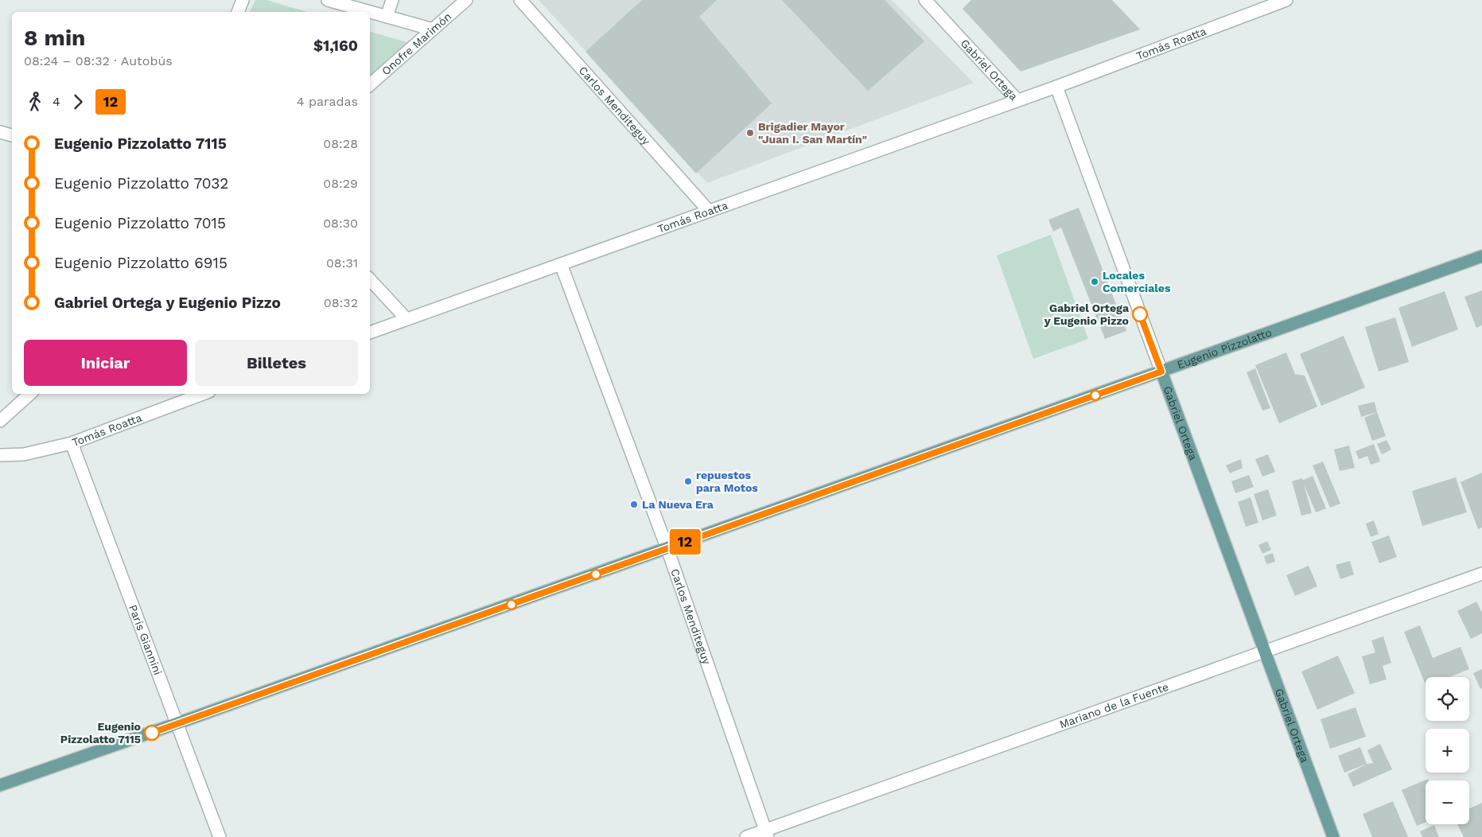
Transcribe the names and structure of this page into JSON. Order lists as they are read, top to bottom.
{
  "streets": {
    "main road": ["Gabriel Ortega", "Eugenio Pizzolatto"],
    "street": [
      "Onofre Marimón",
      "Tomás Roatta",
      "Carlos Menditeguy",
      "París Giannini",
      "Mariano de la Fuente"
    ]
  },
  "crossings": [
    ["Tomás Roatta", "Gabriel Ortega"],
    ["Tomás Roatta", "Carlos Menditeguy"],
    ["Tomás Roatta", "París Giannini"],
    ["Gabriel Ortega", "Eugenio Pizzolatto"],
    ["Gabriel Ortega", "Mariano de la Fuente"],
    ["Carlos Menditeguy", "Eugenio Pizzolatto"],
    ["Carlos Menditeguy", "Mariano de la Fuente"],
    ["Eugenio Pizzolatto", "París Giannini"]
  ],
  "places": [
    "Brigadier Mayor \"Juan I. San Martín\"",
    "Locales Comerciales",
    "Gabriel Ortega y Eugenio Pizzo",
    "repuestos para Motos",
    "La Nueva Era",
    "Eugenio Pizzolatto 7115"
  ],
  "lines": ["bus line 12"],
  "page": {
    "on_map": "12",
    "heading": ["8 min", "08:24 – 08:32 · Autobús", "$1,160"],
    "legs": ["4", "12", "4 paradas"],
    "list": [
      {
        "name": "Eugenio Pizzolatto 7115",
        "value": "08:28"
      },
      {
        "name": "Eugenio Pizzolatto 7032",
        "value": "08:29"
      },
      {
        "name": "Eugenio Pizzolatto 7015",
        "value": "08:30"
      },
      {
        "name": "Eugenio Pizzolatto 6915",
        "value": "08:31"
      },
      {
        "name": "Gabriel Ortega y Eugenio Pizzo",
        "value": "08:32"
      }
    ],
    "buttons": ["Iniciar", "Billetes"],
    "map_buttons": ["+", "−"]
  }
}
